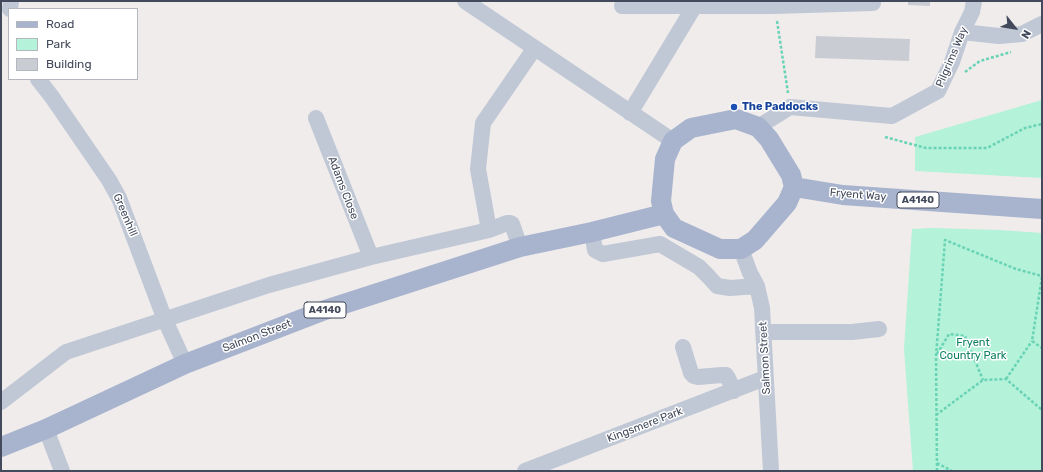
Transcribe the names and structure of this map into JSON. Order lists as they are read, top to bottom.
{
  "streets": {
    "main road": ["Fryent Way", "A4140", "Salmon Street"],
    "street": [
      "Pilgrims Way",
      "Adams Close",
      "Greenhill",
      "Kingsmere Park"
    ]
  },
  "crossings": [
    ["Fryent Way", "Salmon Street"],
    ["Greenhill", "Salmon Street"],
    ["Salmon Street", "Kingsmere Park"]
  ],
  "parks": ["Fryent Country Park"],
  "places": ["The Paddocks"],
  "legend": ["Road", "Park", "Building"],
  "north": "bottom right"
}
